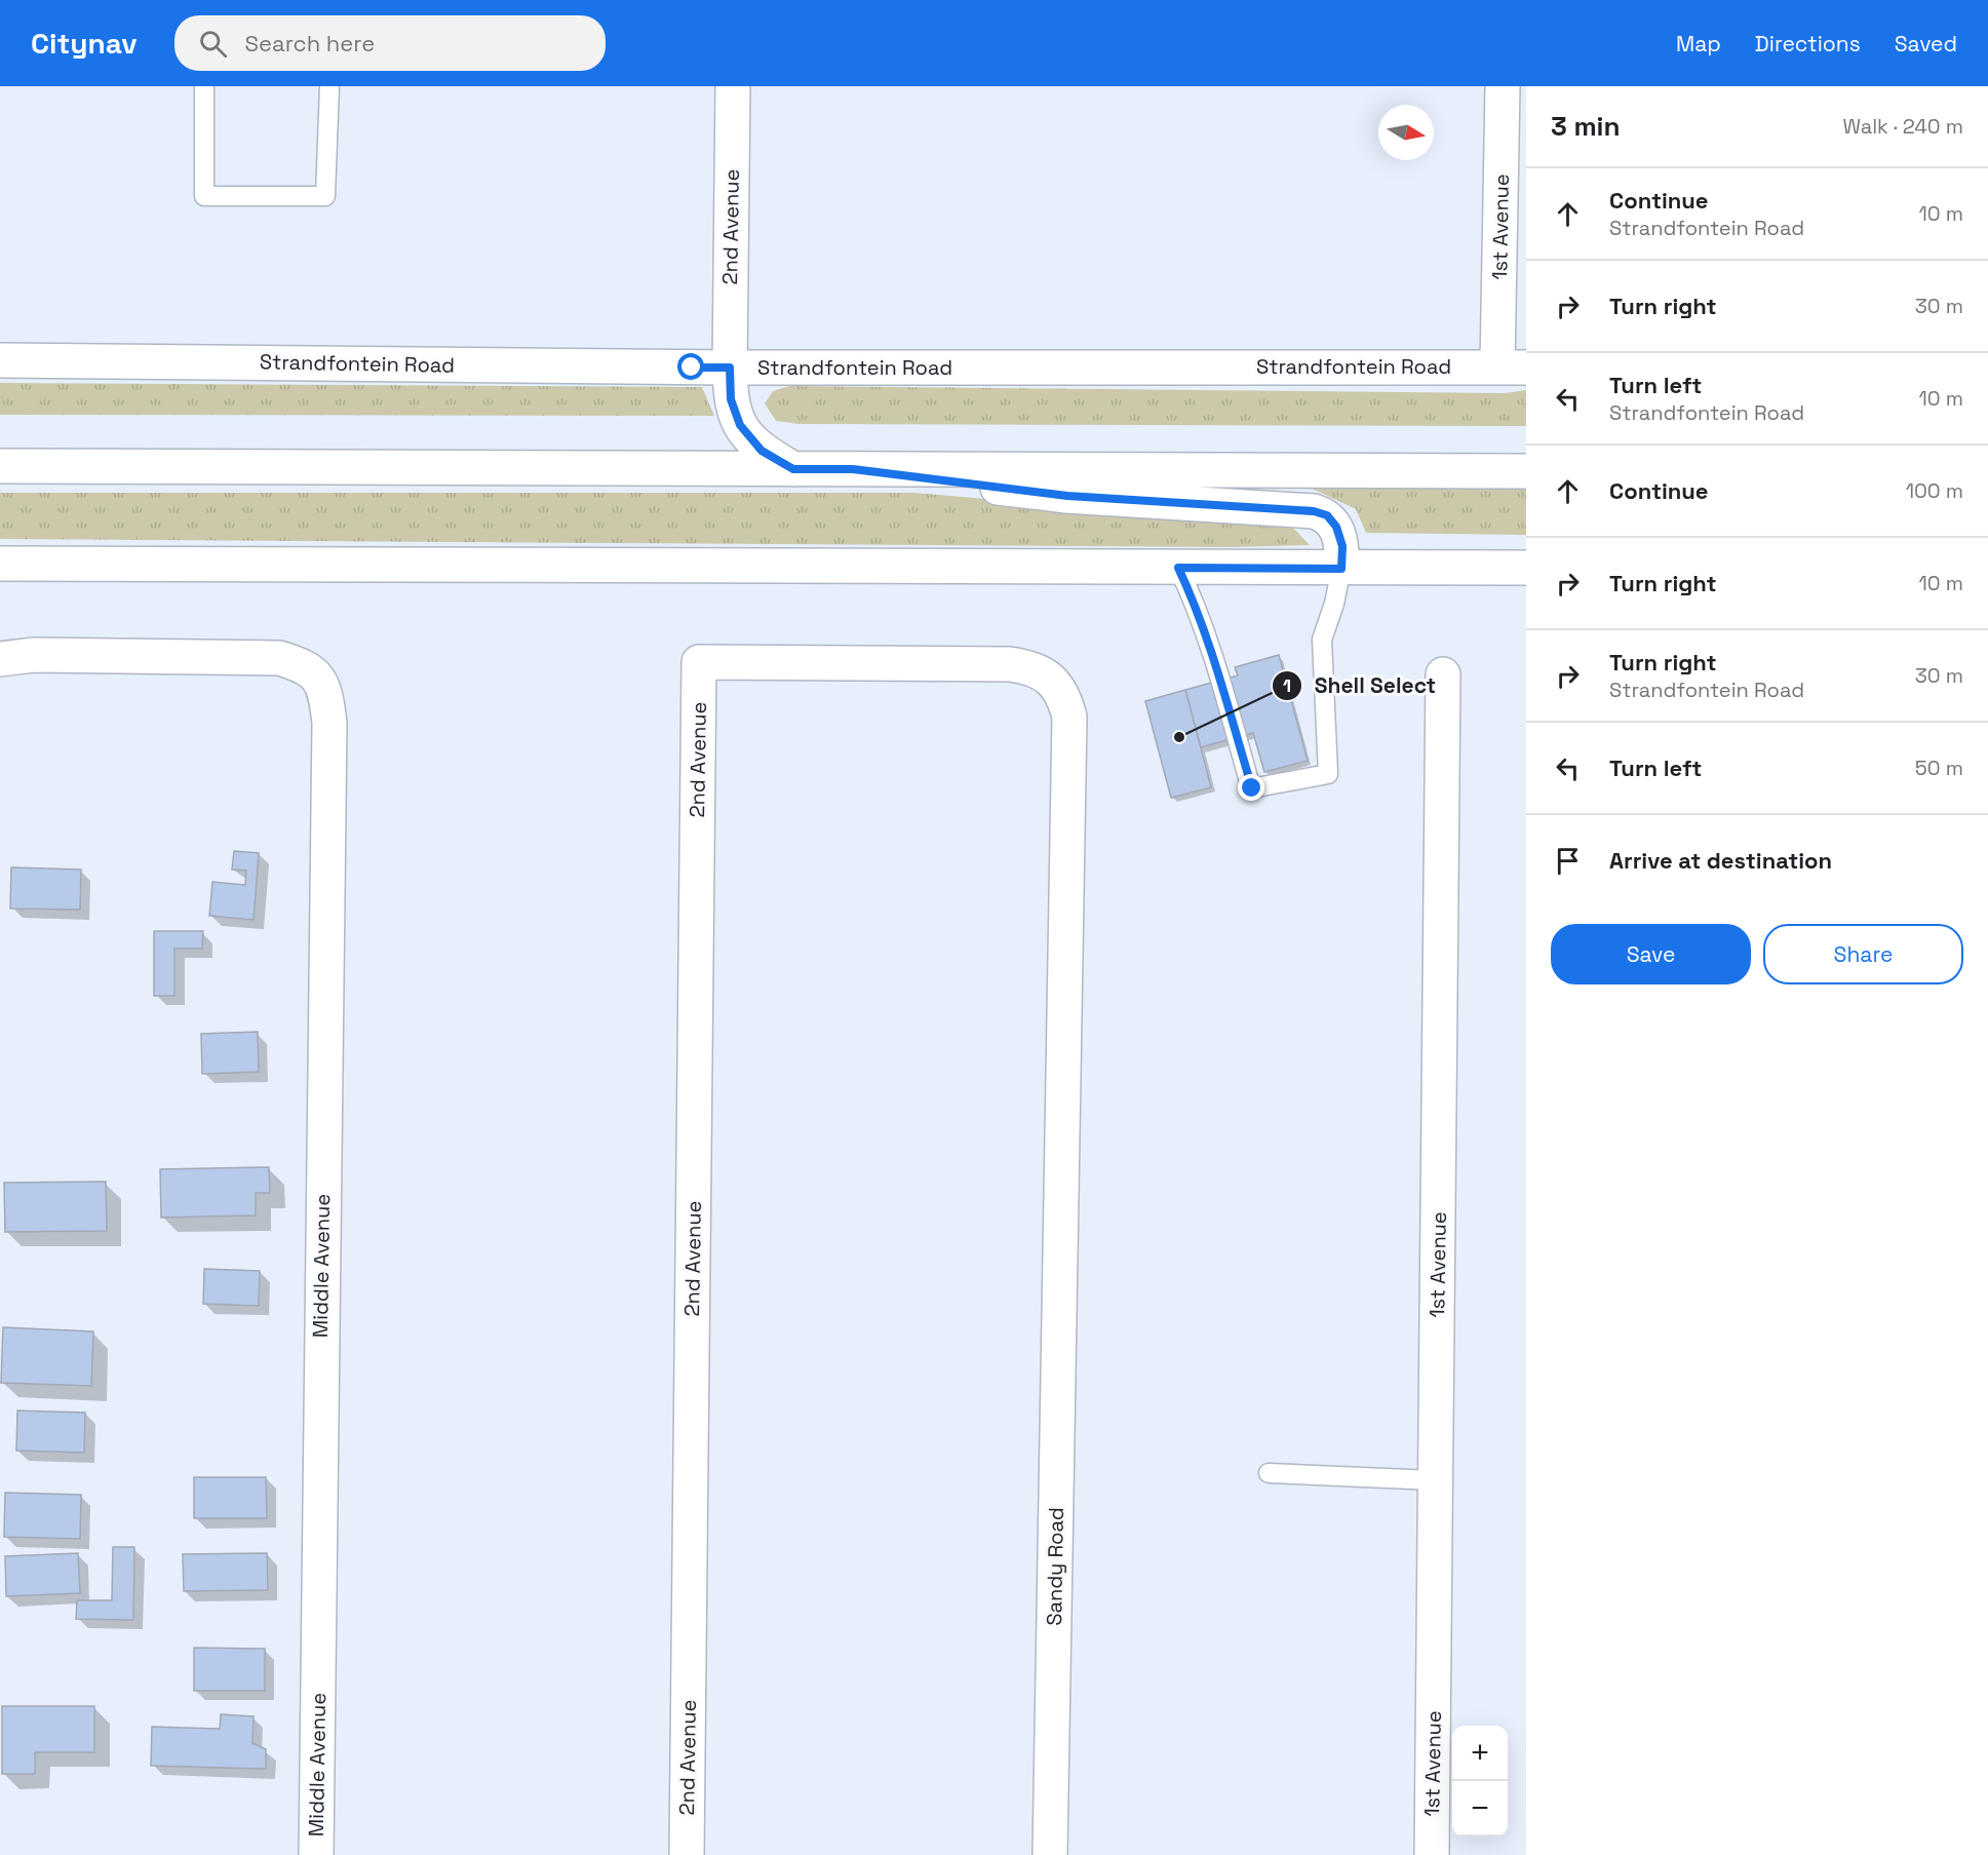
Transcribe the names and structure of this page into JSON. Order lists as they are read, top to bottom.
{
  "streets": {
    "street": [
      "2nd Avenue",
      "1st Avenue",
      "Strandfontein Road",
      "Middle Avenue",
      "Sandy Road"
    ]
  },
  "crossings": [
    ["2nd Avenue", "Strandfontein Road"],
    ["2nd Avenue", "Sandy Road"],
    ["1st Avenue", "Strandfontein Road"]
  ],
  "places": ["Shell Select"],
  "north": "right",
  "page": {
    "header": "Citynav",
    "search": "Search here",
    "nav": ["Map", "Directions", "Saved"],
    "heading": ["3 min", "Walk · 240 m"],
    "list": [
      ["Continue", "Strandfontein Road", "10 m"],
      ["Turn right", "30 m"],
      ["Turn left", "Strandfontein Road", "10 m"],
      ["Continue", "100 m"],
      ["Turn right", "10 m"],
      ["Turn right", "Strandfontein Road", "30 m"],
      ["Turn left", "50 m"],
      "Arrive at destination"
    ],
    "buttons": ["Save", "Share"],
    "map_buttons": ["+", "−"]
  }
}
